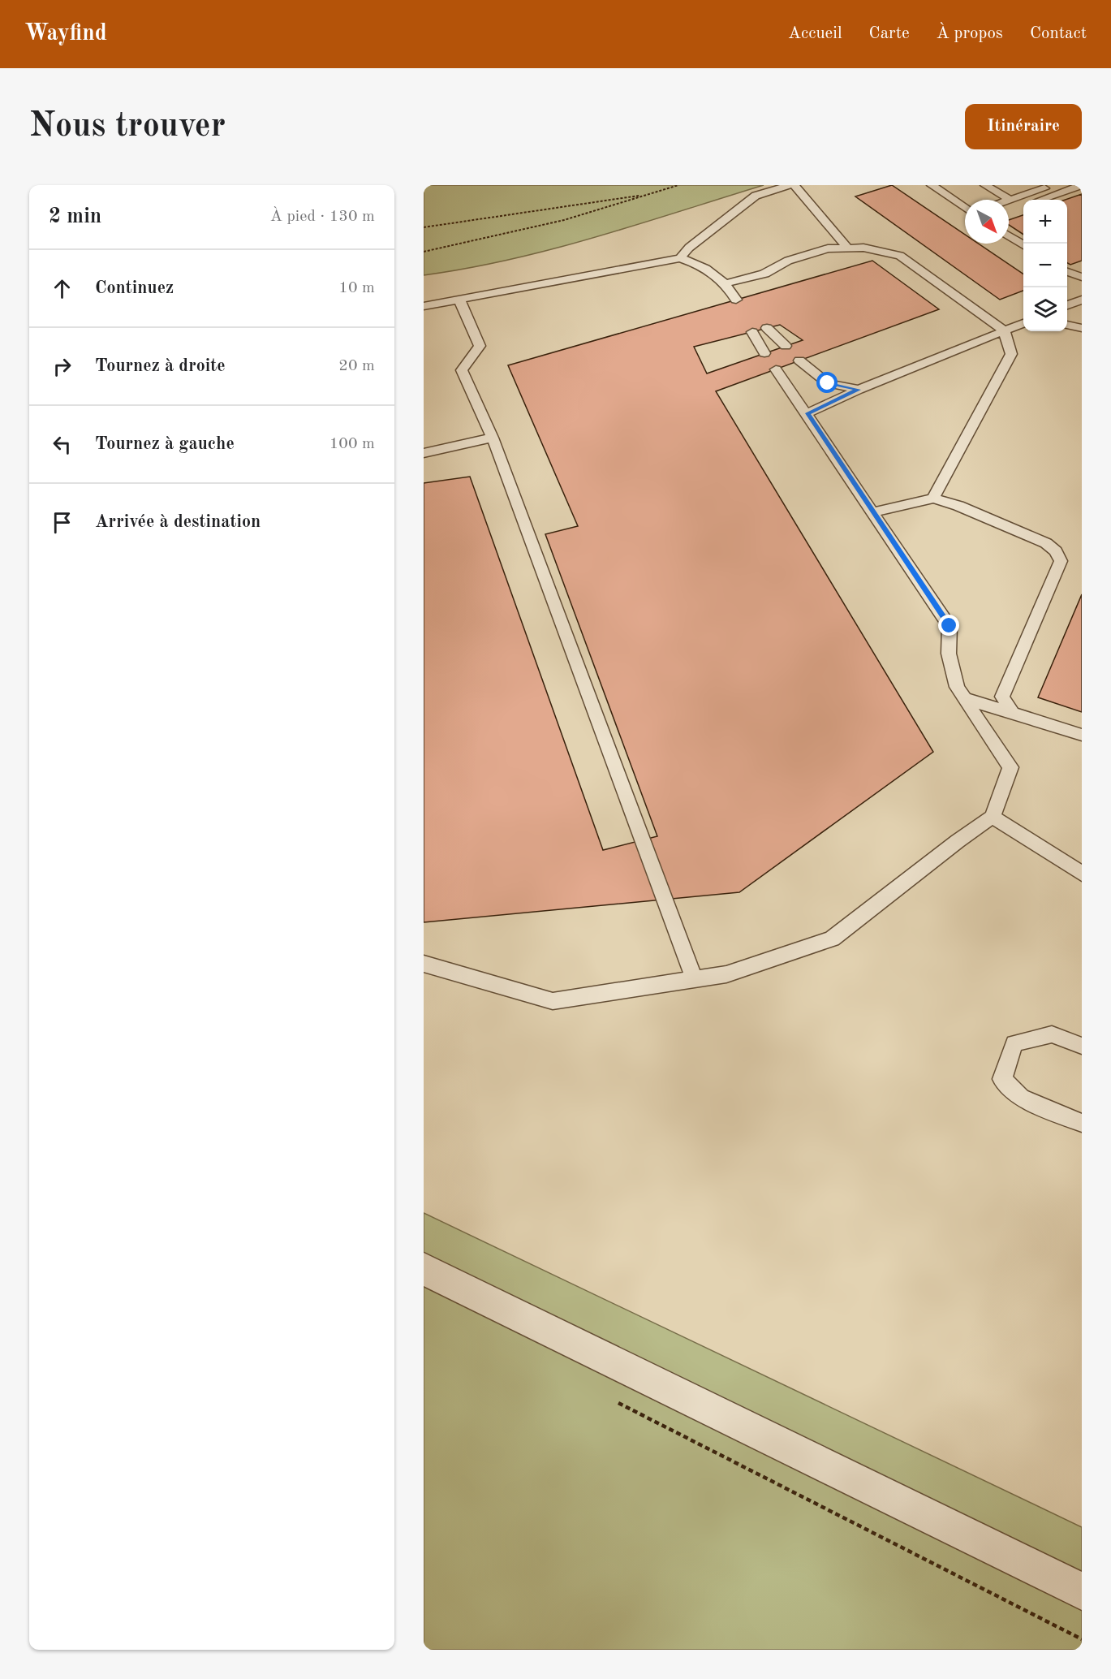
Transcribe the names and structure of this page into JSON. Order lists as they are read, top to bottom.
{
  "north": "bottom right",
  "page": {
    "header": "Wayfind",
    "nav": [
      "Accueil",
      "Carte",
      "À propos",
      "Contact"
    ],
    "buttons": "Itinéraire",
    "title": "Nous trouver",
    "heading": ["2 min", "À pied · 130 m"],
    "map_buttons": ["+", "−"],
    "list": [
      ["Continuez", "10 m"],
      ["Tournez à droite", "20 m"],
      ["Tournez à gauche", "100 m"],
      "Arrivée à destination"
    ]
  }
}
